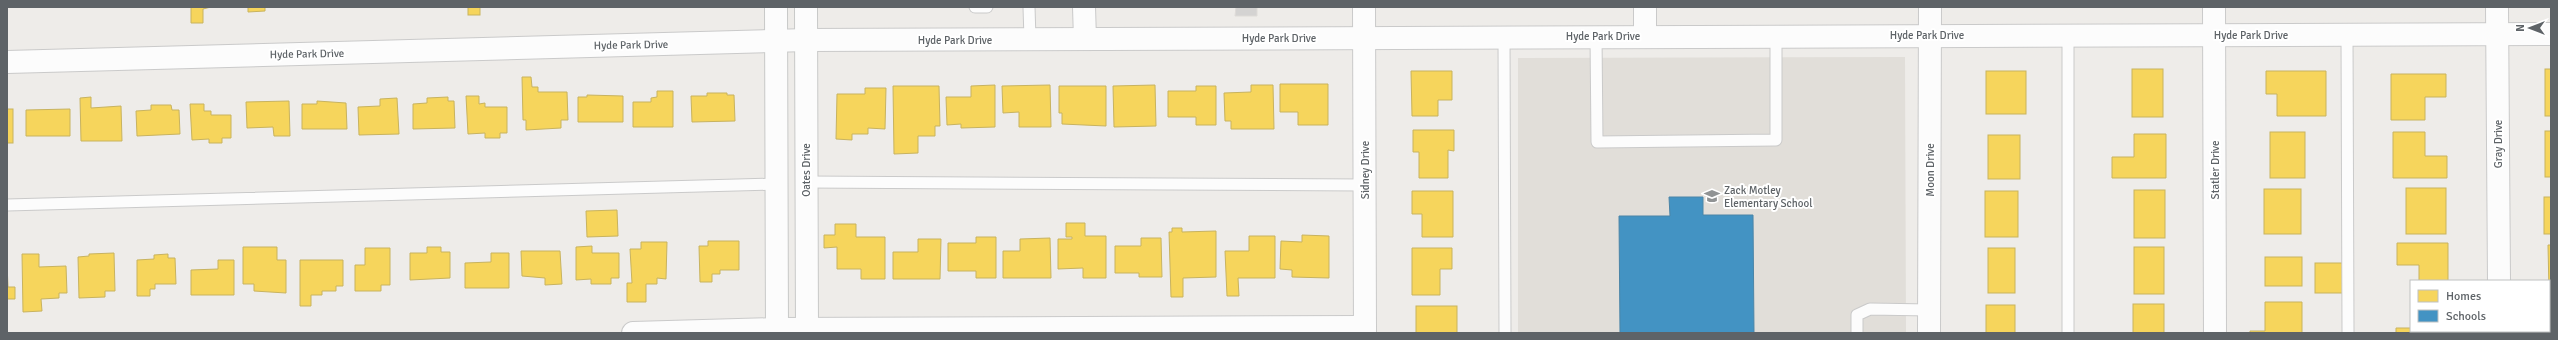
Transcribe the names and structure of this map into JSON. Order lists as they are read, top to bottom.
{
  "streets": {
    "street": [
      "Hyde Park Drive",
      "Gray Drive",
      "Oates Drive",
      "Sidney Drive",
      "Moon Drive",
      "Statler Drive"
    ]
  },
  "crossings": [
    ["Hyde Park Drive", "Gray Drive"],
    ["Hyde Park Drive", "Oates Drive"],
    ["Hyde Park Drive", "Sidney Drive"],
    ["Hyde Park Drive", "Moon Drive"],
    ["Hyde Park Drive", "Statler Drive"]
  ],
  "places": {
    "school or university": ["Zack Motley Elementary School"]
  },
  "legend": ["Homes", "Schools"],
  "north": "left"
}
